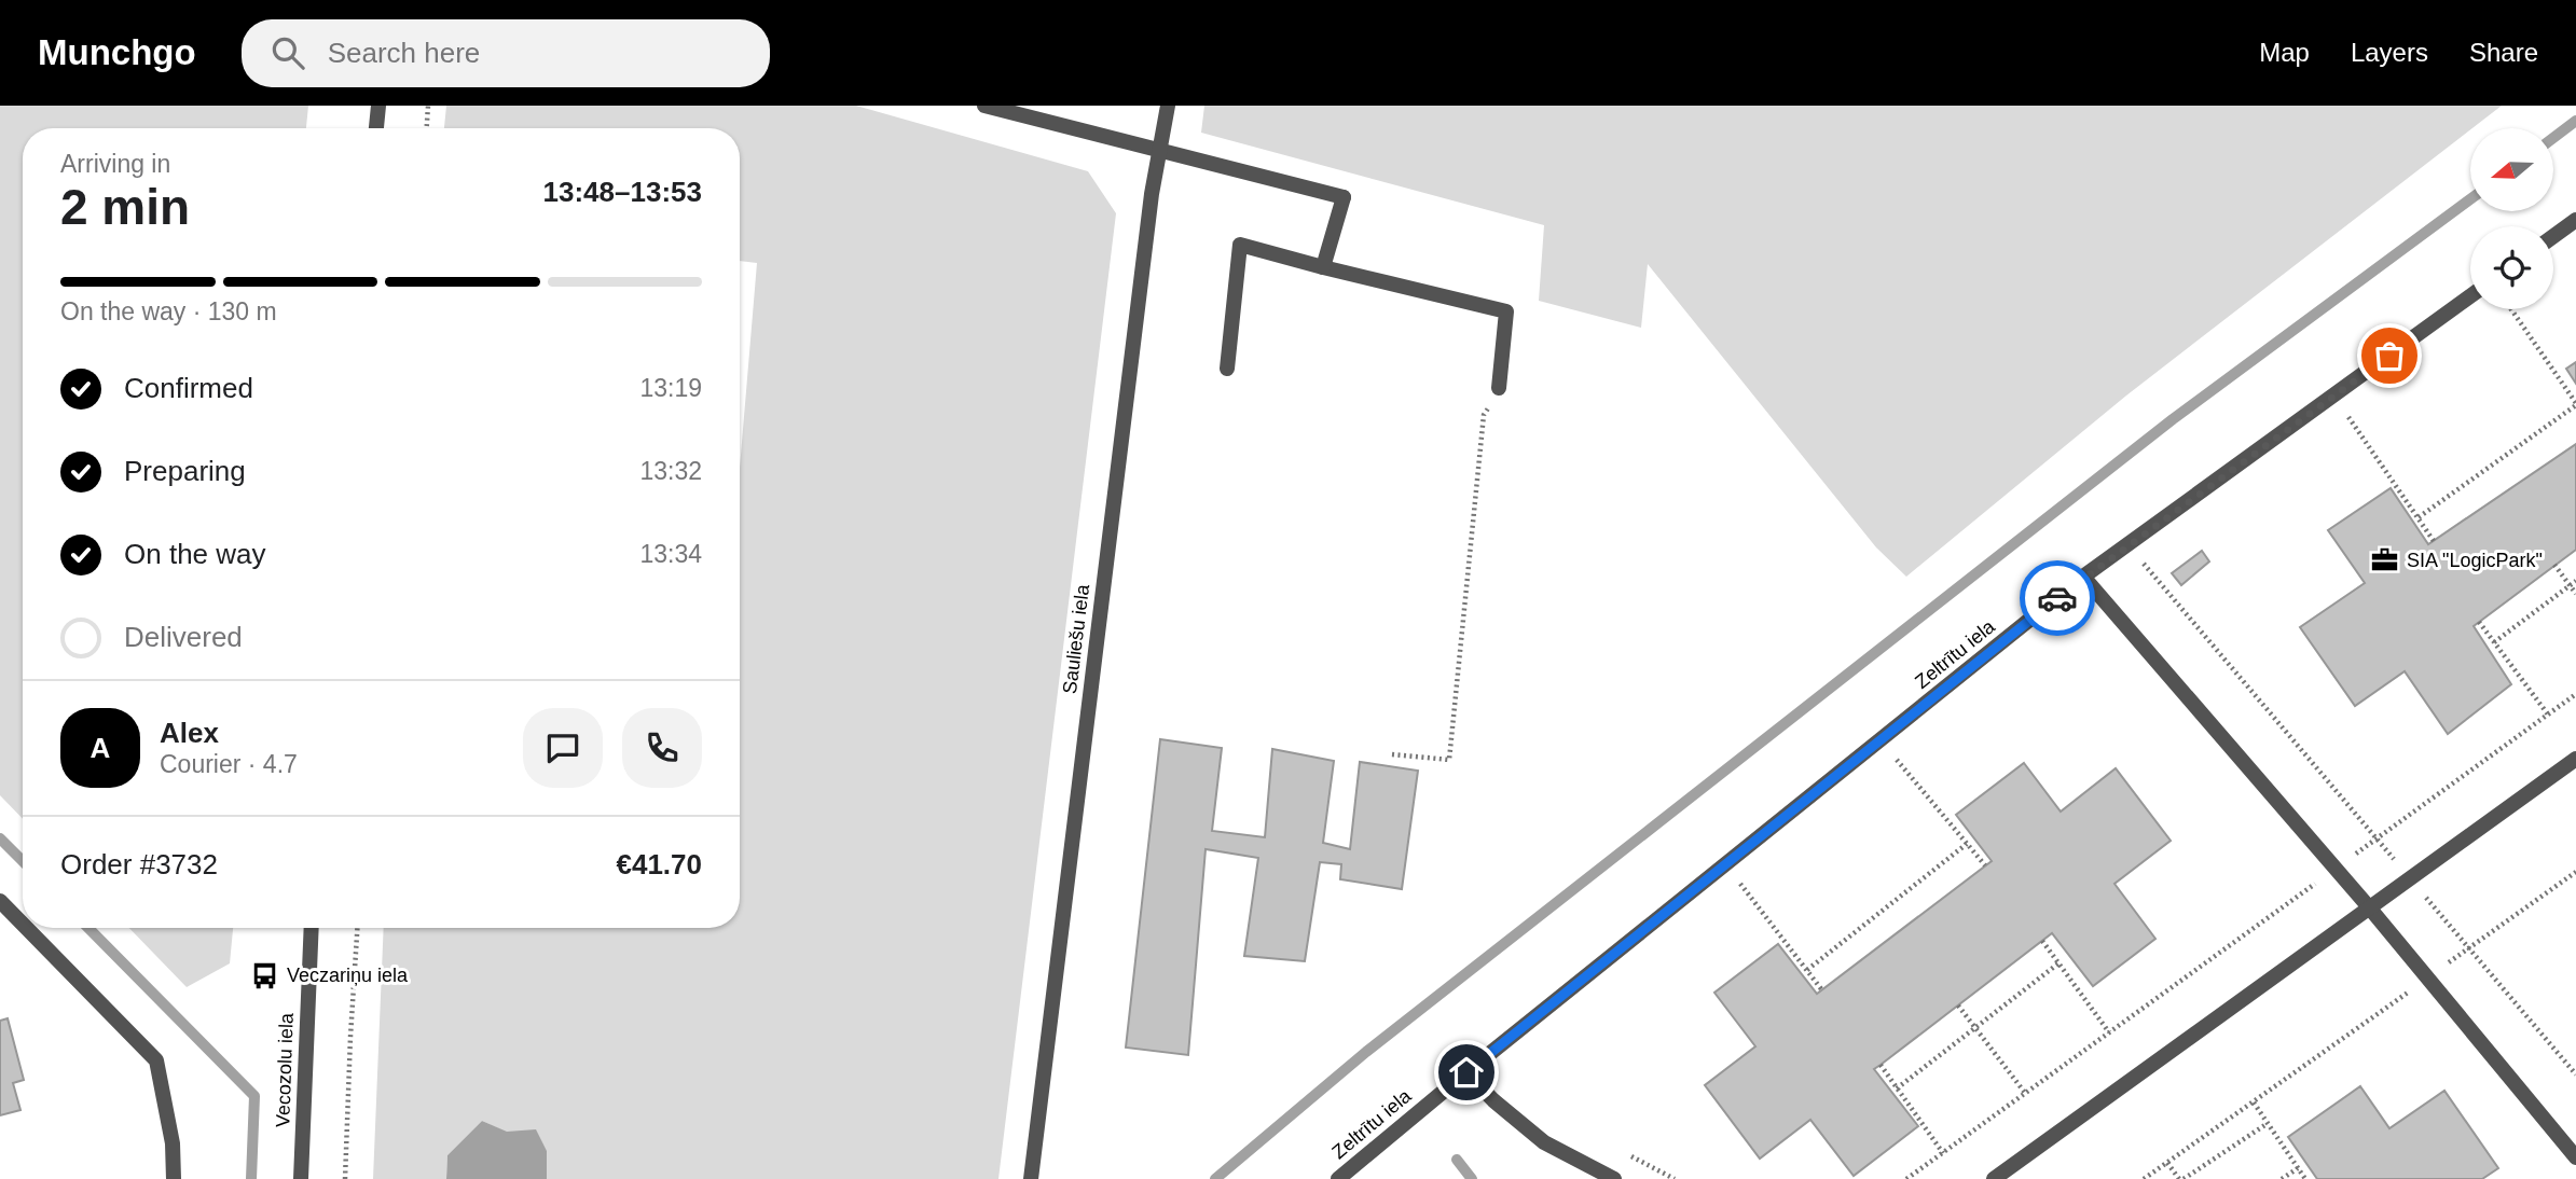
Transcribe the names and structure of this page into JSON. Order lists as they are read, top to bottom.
{
  "streets": {
    "street": ["Sauliešu iela", "Zeltrītu iela", "Vecozolu iela"]
  },
  "places": {
    "office": ["SIA \"LogicPark\""],
    "bus stop": ["Veczariņu iela"]
  },
  "north": "left",
  "page": {
    "header": "Munchgo",
    "search": "Search here",
    "nav": ["Map", "Layers", "Share"],
    "heading": ["2 min", "Arriving in", "13:48–13:53"],
    "panel": [
      "Alex",
      "Courier · 4.7",
      "Order #3732",
      "€41.70"
    ],
    "bar": "On the way · 130 m",
    "list": [
      ["Confirmed", "13:19"],
      ["Preparing", "13:32"],
      ["On the way", "13:34"],
      "Delivered"
    ],
    "round": "A"
  }
}
